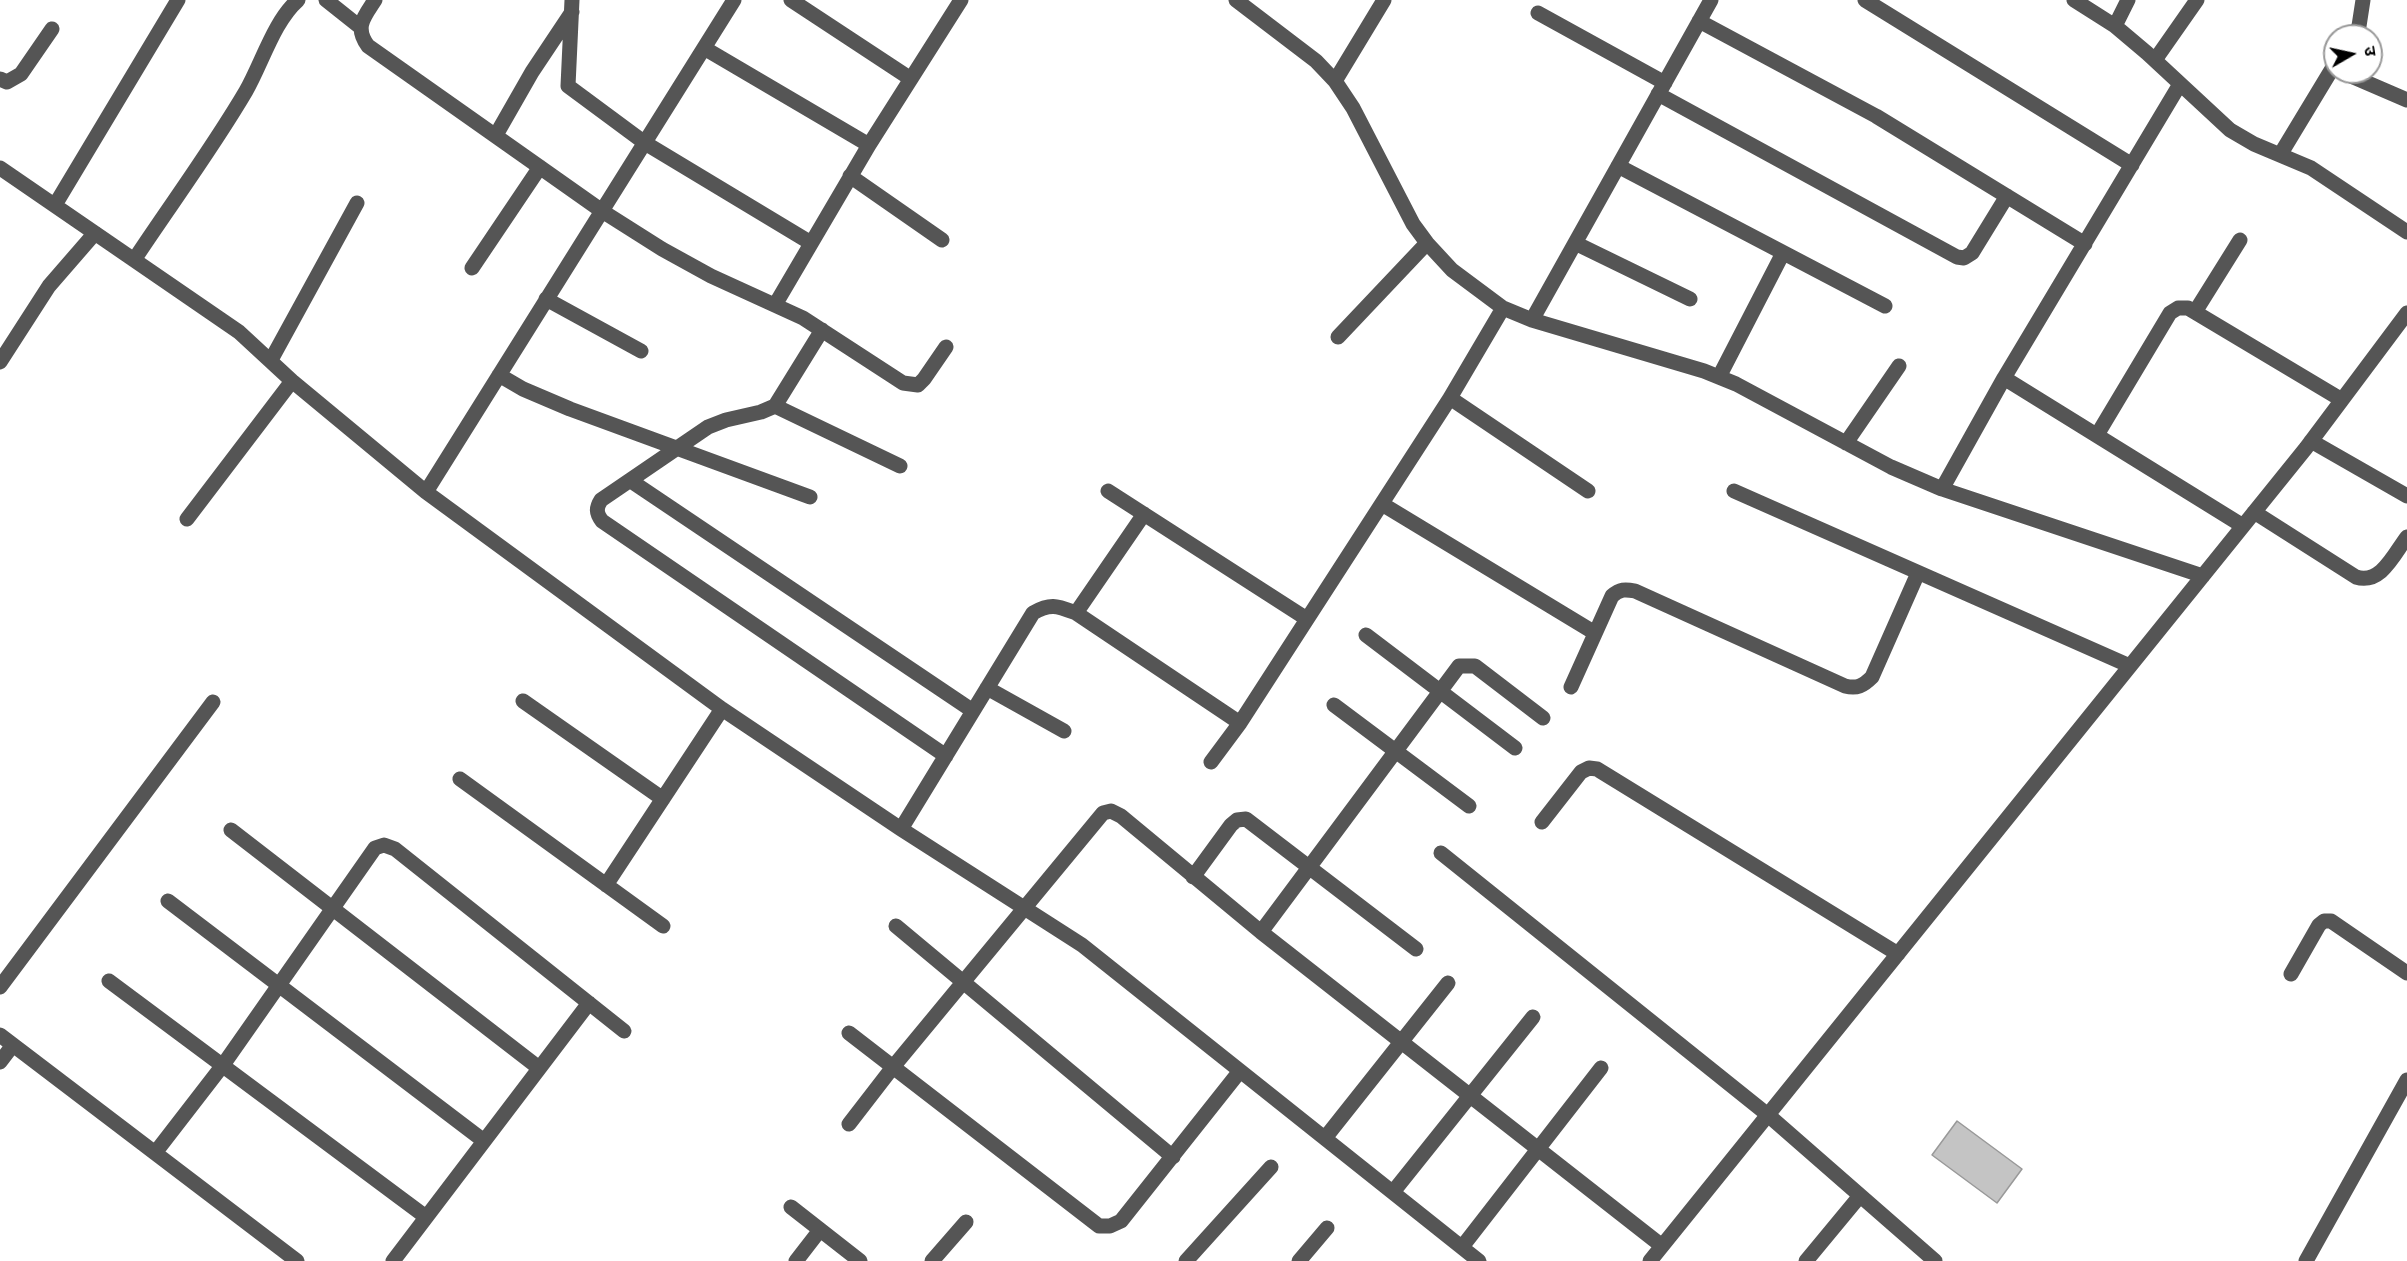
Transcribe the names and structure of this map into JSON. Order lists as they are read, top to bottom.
{
  "north": "right"
}
